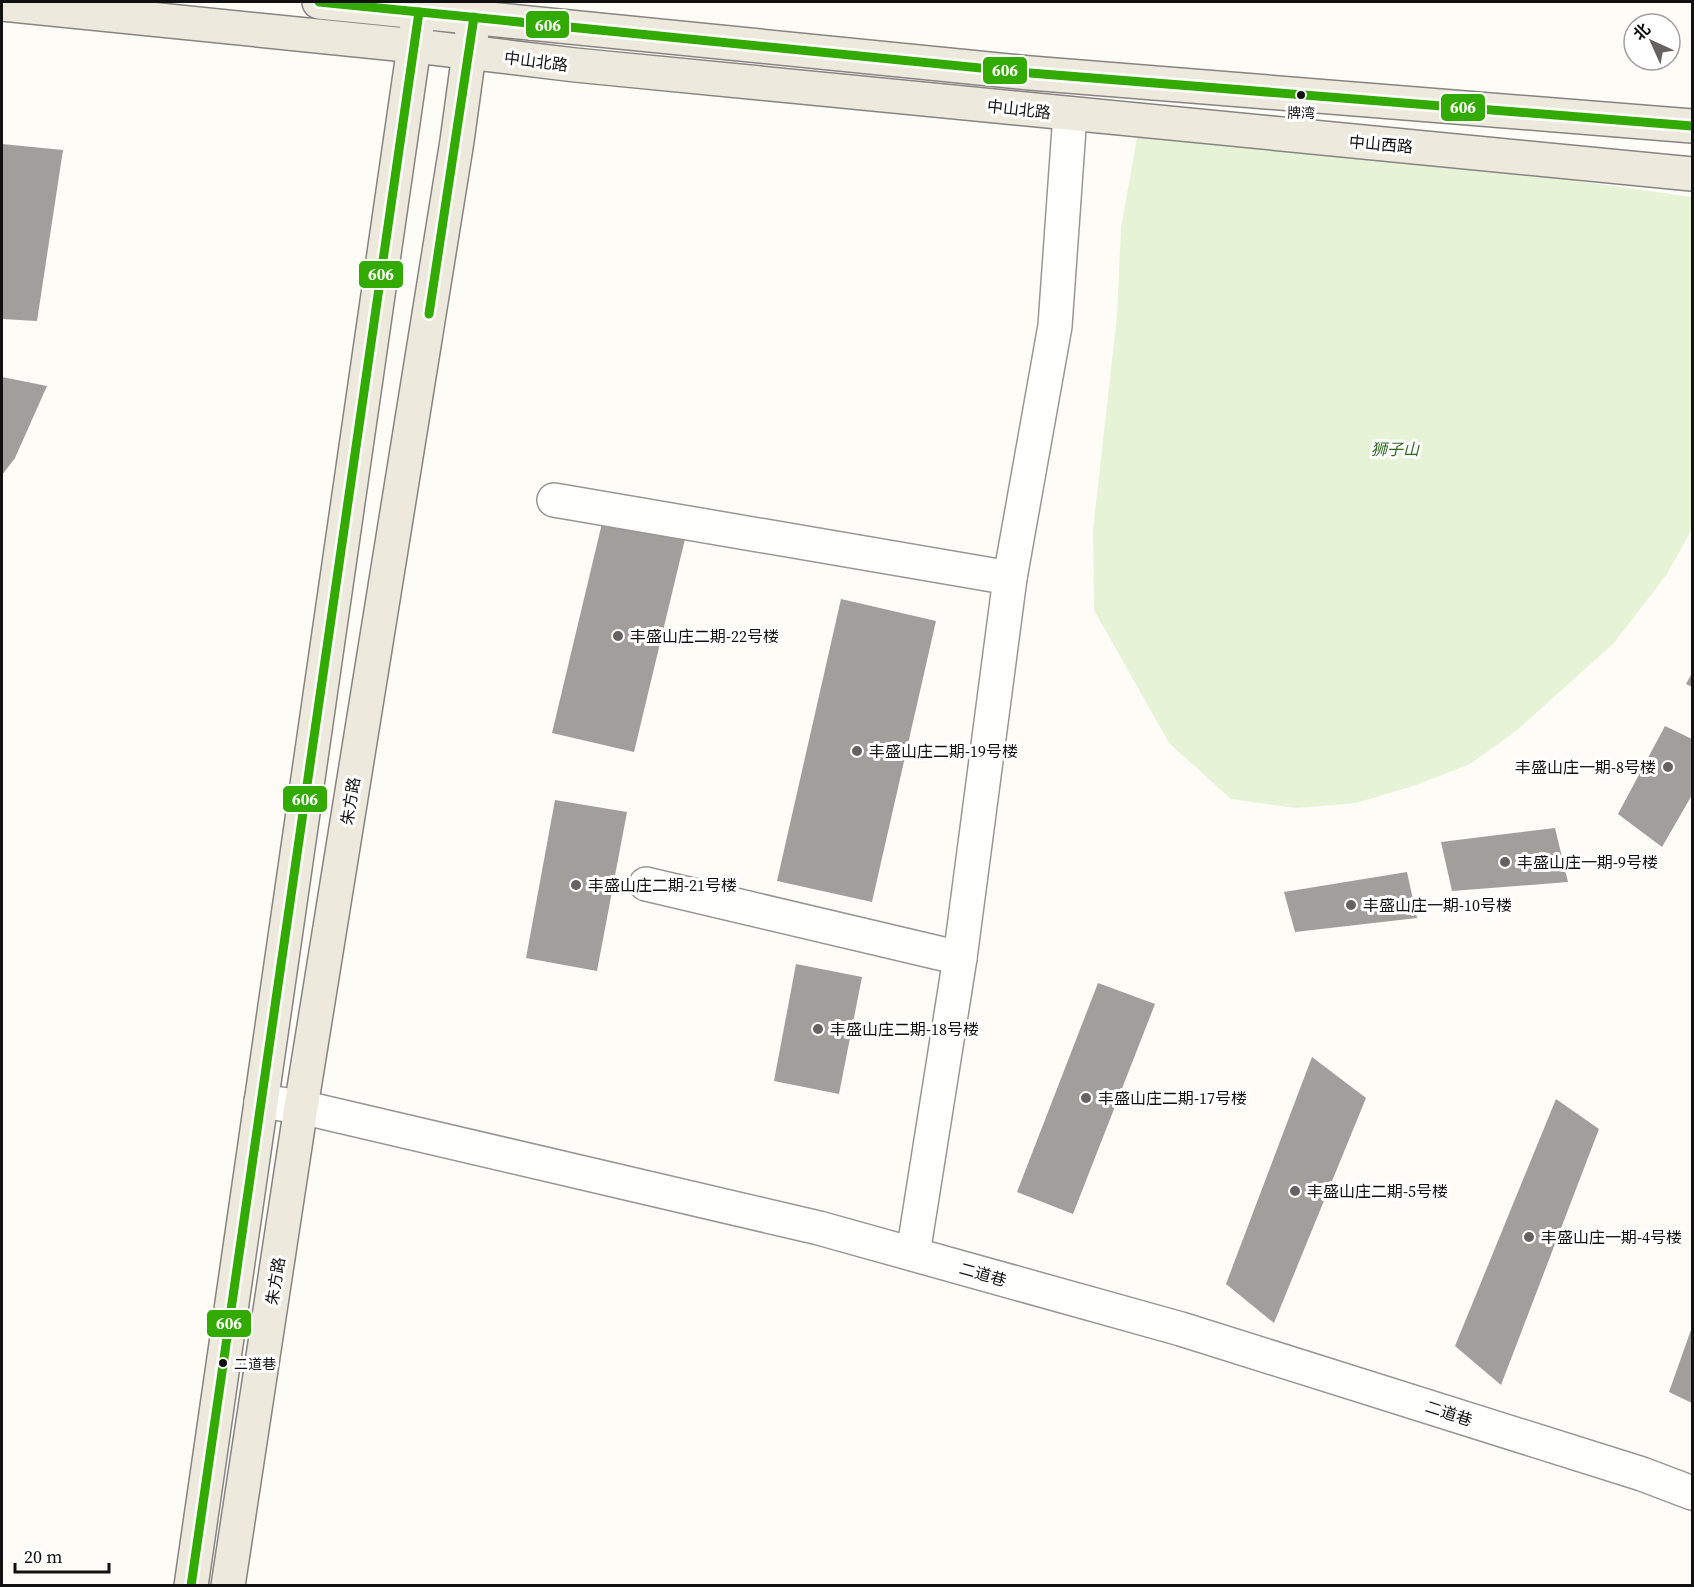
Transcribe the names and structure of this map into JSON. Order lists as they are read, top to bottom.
{
  "streets": {
    "main road": ["中山北路", "中山西路", "朱方路"],
    "street": ["二道巷"]
  },
  "crossings": [
    ["中山北路", "中山西路"],
    ["中山北路", "朱方路"],
    ["朱方路", "二道巷"]
  ],
  "parks": ["狮子山"],
  "places": [
    "牌湾",
    "丰盛山庄二期-22号楼",
    "丰盛山庄二期-19号楼",
    "丰盛山庄一期-8号楼",
    "丰盛山庄一期-9号楼",
    "丰盛山庄二期-21号楼",
    "丰盛山庄一期-10号楼",
    "丰盛山庄二期-18号楼",
    "丰盛山庄二期-17号楼",
    "丰盛山庄二期-5号楼",
    "丰盛山庄一期-4号楼",
    "二道巷"
  ],
  "lines": ["transit line 606"],
  "scale_bar": "20 m",
  "north": "top left"
}
